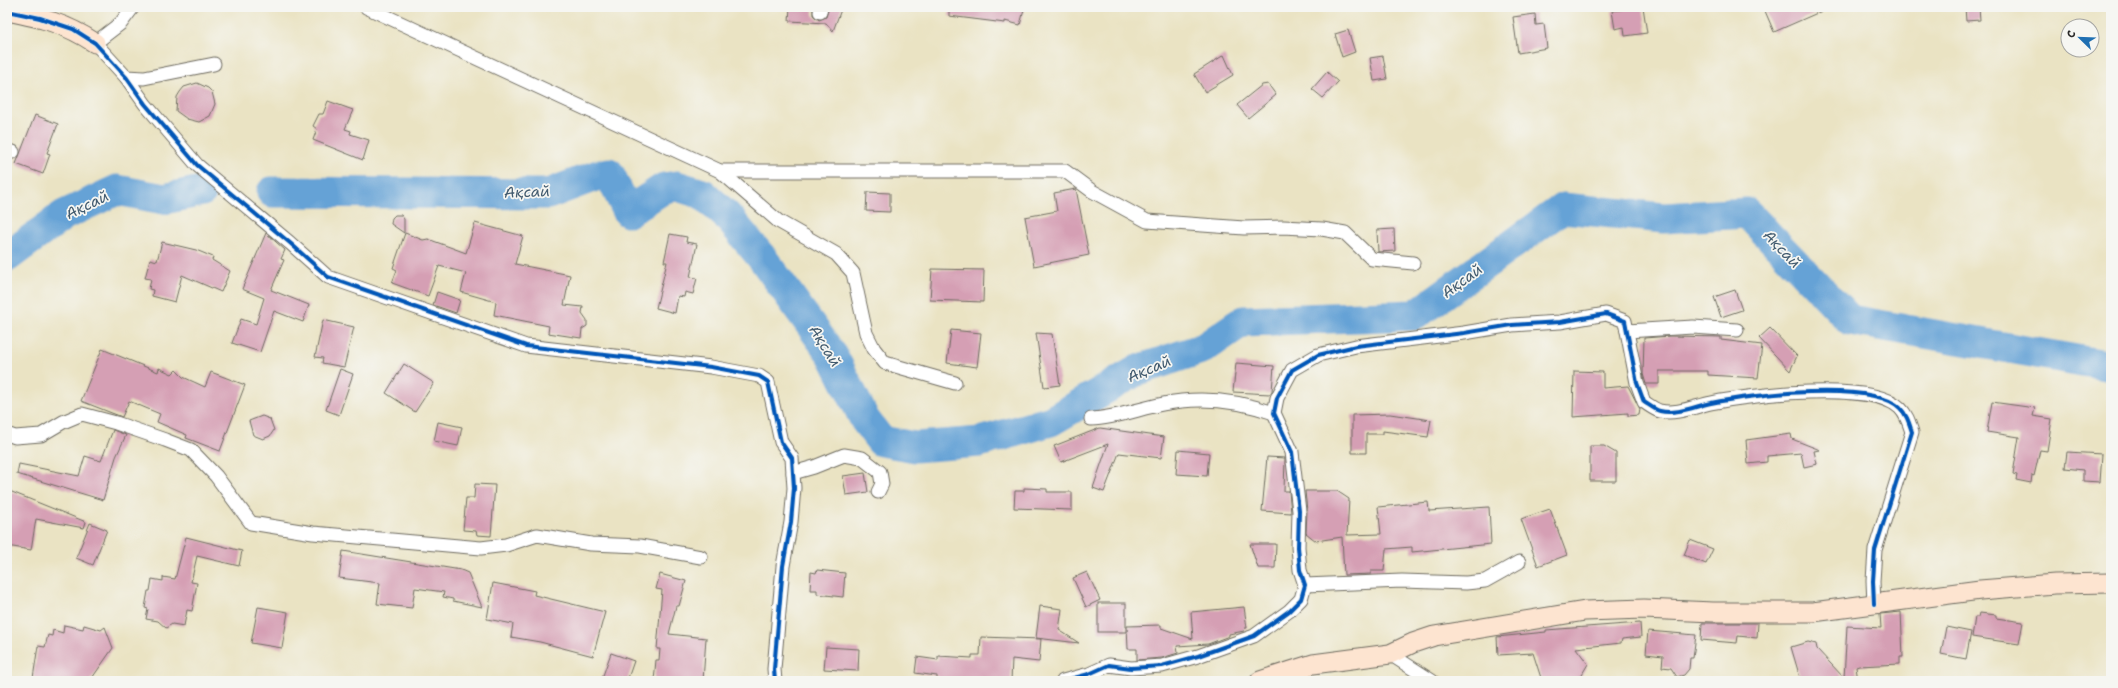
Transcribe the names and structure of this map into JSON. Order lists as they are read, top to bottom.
{
  "water": ["Ақсай"],
  "north": "top left"
}
